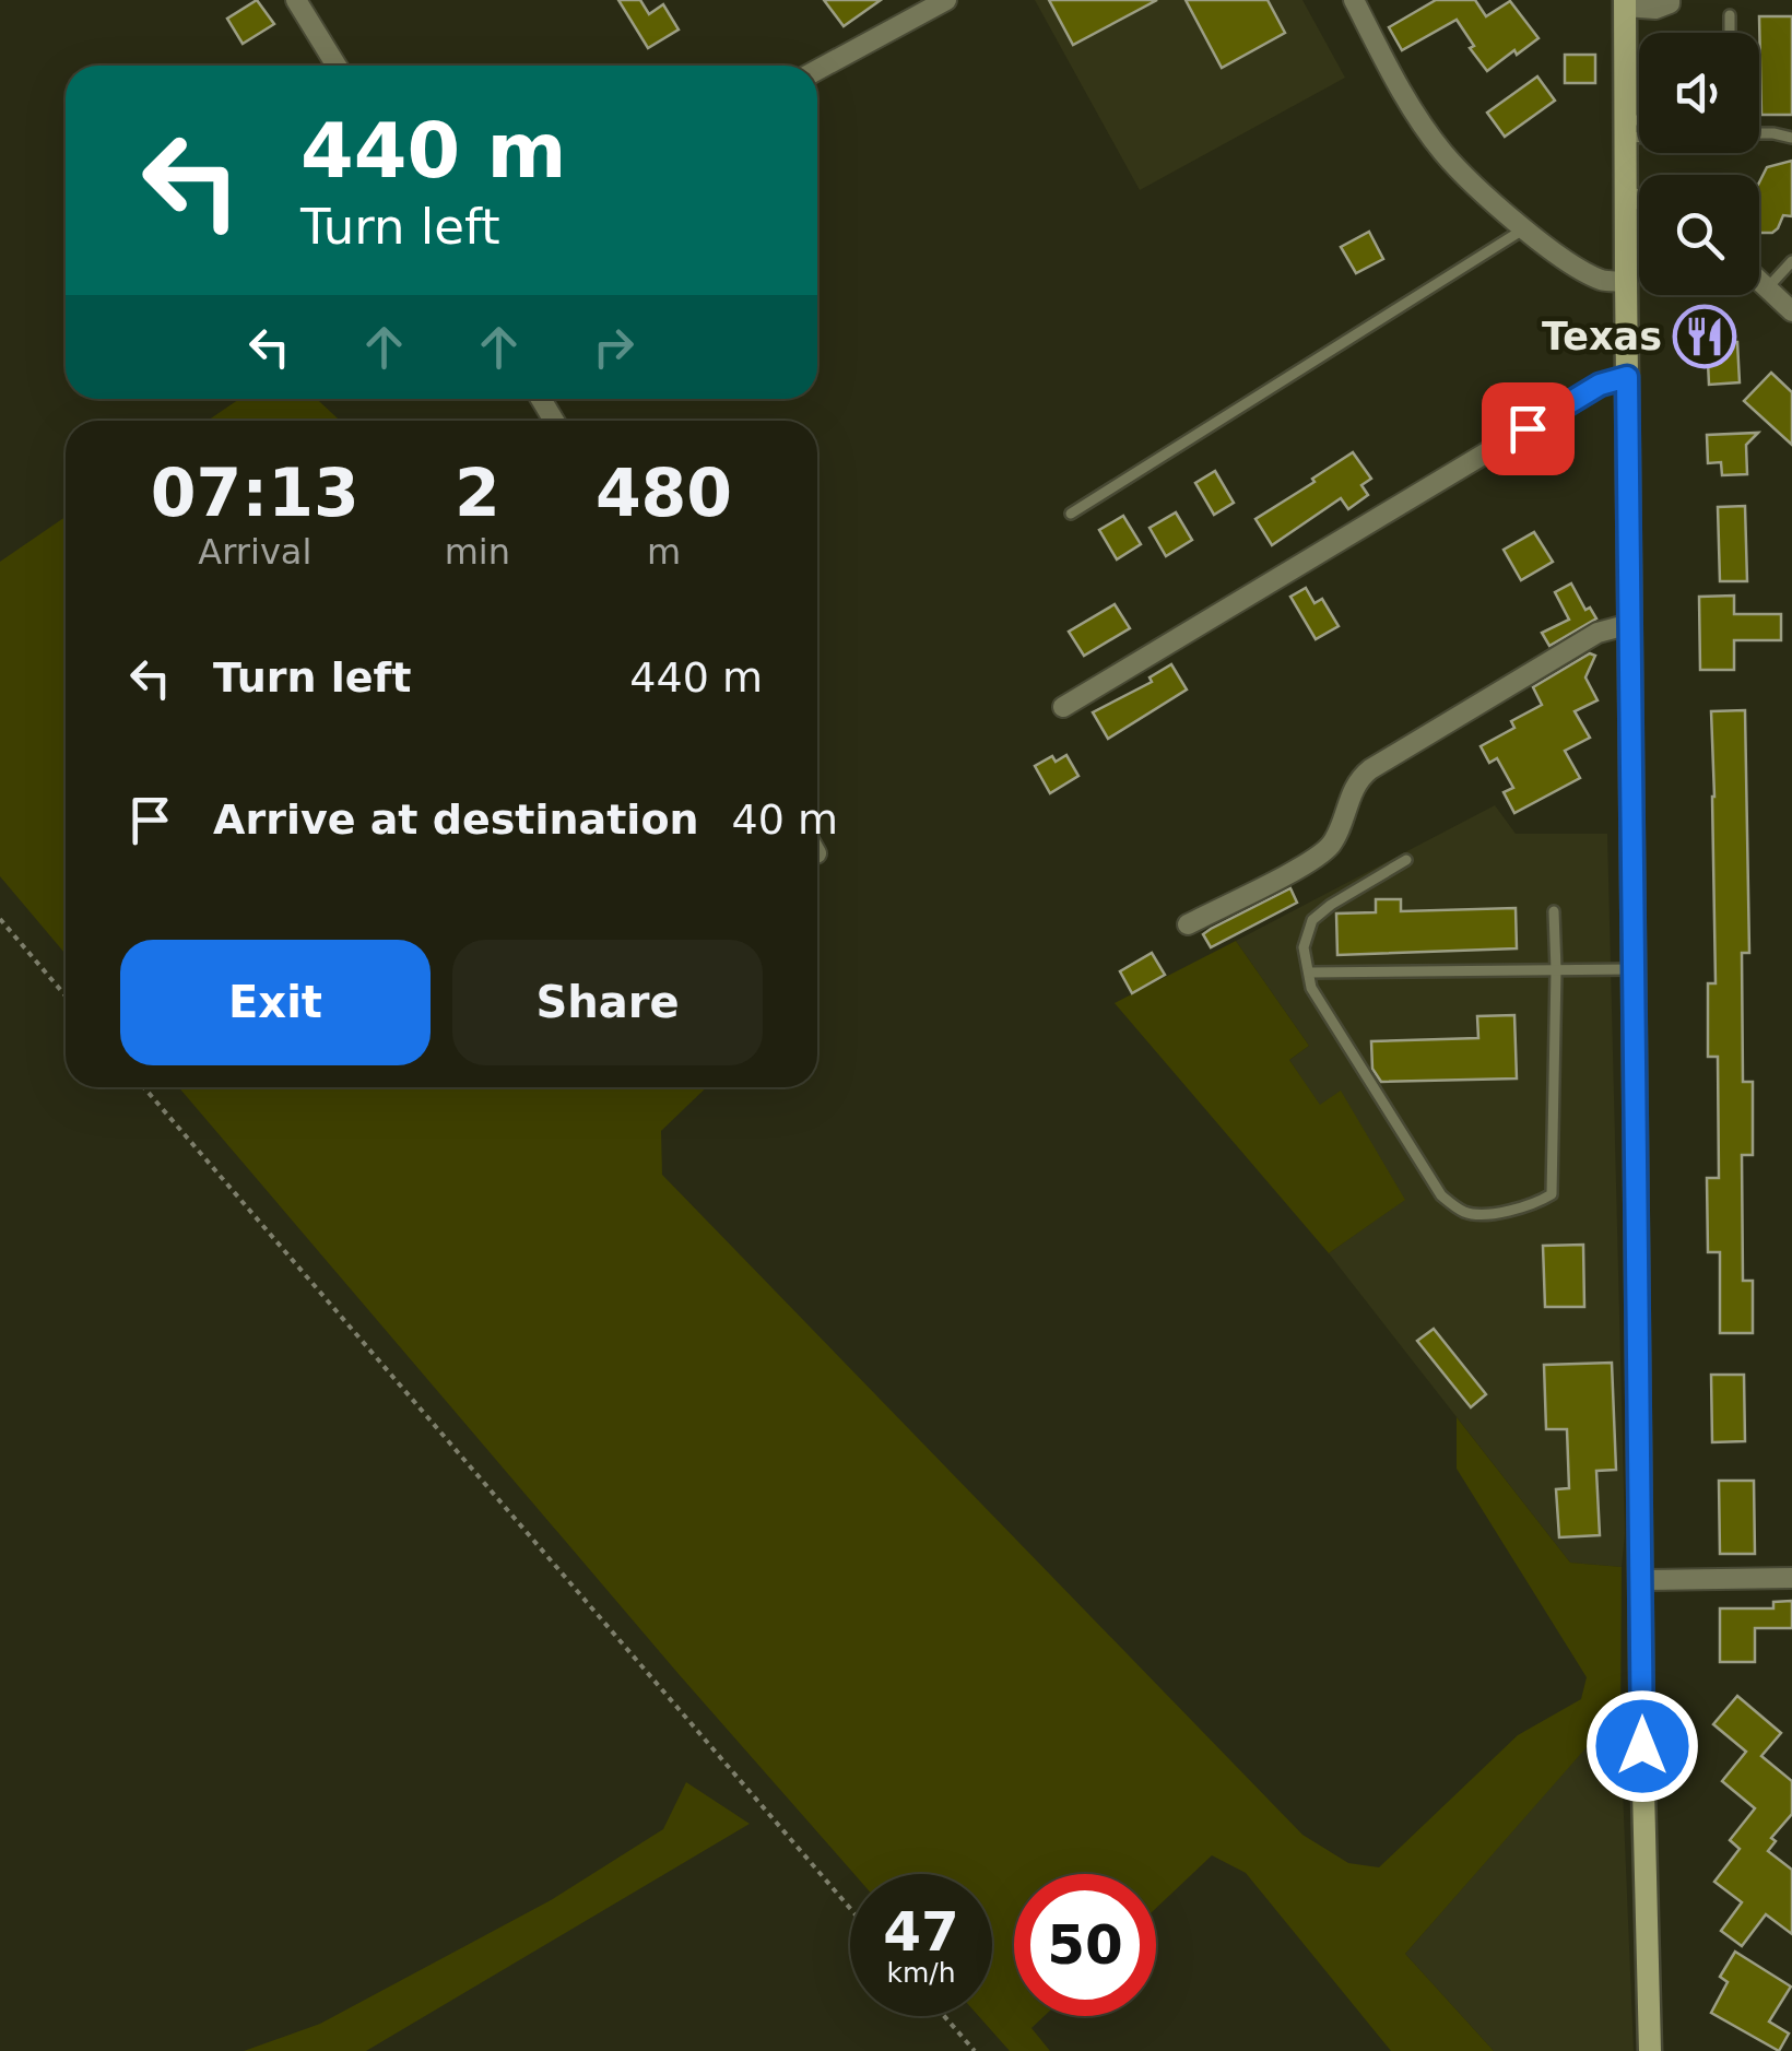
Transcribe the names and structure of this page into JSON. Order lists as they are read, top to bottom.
{
  "places": {
    "restaurant": ["Texas"]
  },
  "page": {
    "turn": ["440 m", "Turn left"],
    "eta": [
      "07:13",
      "Arrival",
      "2",
      "min",
      "480",
      "m"
    ],
    "list": [
      {
        "name": "Turn left",
        "value": "440 m"
      },
      {
        "name": "Arrive at destination",
        "value": "40 m"
      }
    ],
    "buttons": ["Exit", "Share"],
    "speed": "47 km/h",
    "limit": "50"
  }
}
